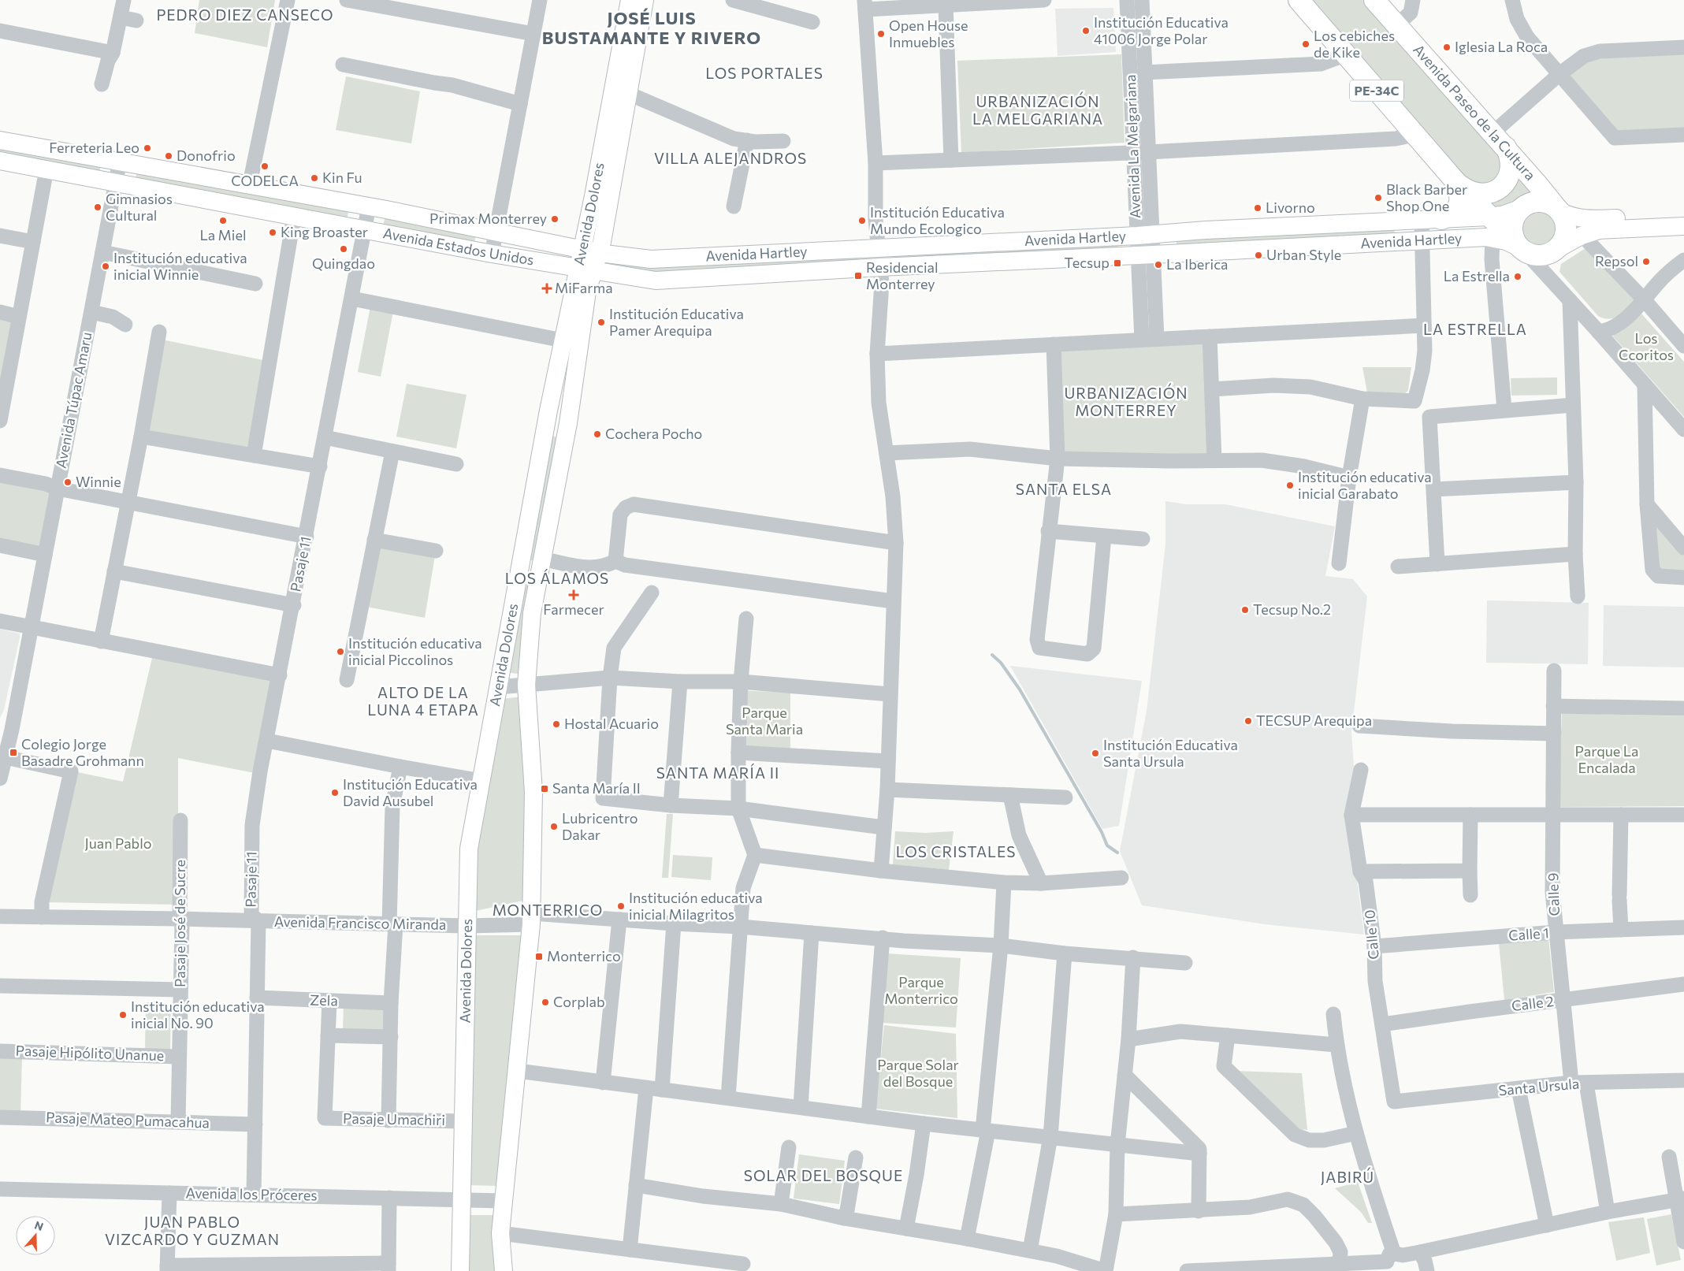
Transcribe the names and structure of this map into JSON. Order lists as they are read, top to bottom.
{
  "streets": {
    "highway": ["PE-34C", "Avenida Paseo de la Cultura"],
    "main road": ["Avenida Dolores", "Avenida Hartley", "Avenida Estados Unidos"],
    "street": [
      "Avenida La Melgariana",
      "Avenida Túpac Amaru",
      "Pasaje 11",
      "Calle 9",
      "Pasaje José de Sucre",
      "Avenida Francisco Miranda",
      "Calle 10",
      "Calle 1",
      "Zela",
      "Calle 2",
      "Pasaje Hipólito Unanue",
      "Santa Ursula",
      "Pasaje Umachiri",
      "Pasaje Mateo Pumacahua",
      "Avenida los Próceres"
    ]
  },
  "crossings": [
    ["PE-34C", "Avenida Paseo de la Cultura"],
    ["PE-34C", "Avenida Hartley"],
    ["Avenida Paseo de la Cultura", "Avenida Hartley"],
    ["Avenida La Melgariana", "Avenida Hartley"],
    ["Avenida Dolores", "Avenida Hartley"],
    ["Avenida Dolores", "Avenida Estados Unidos"],
    ["Avenida Dolores", "Avenida Francisco Miranda"],
    ["Avenida Dolores", "Pasaje Umachiri"],
    ["Avenida Dolores", "Avenida los Próceres"],
    ["Avenida Hartley", "Avenida Estados Unidos"],
    ["Avenida Estados Unidos", "Avenida Túpac Amaru"],
    ["Avenida Estados Unidos", "Pasaje 11"],
    ["Pasaje 11", "Avenida Francisco Miranda"],
    ["Calle 9", "Calle 1"],
    ["Calle 9", "Calle 2"],
    ["Calle 9", "Santa Ursula"],
    ["Pasaje José de Sucre", "Avenida Francisco Miranda"],
    ["Pasaje José de Sucre", "Pasaje Hipólito Unanue"],
    ["Pasaje José de Sucre", "Pasaje Mateo Pumacahua"],
    ["Calle 10", "Calle 1"],
    ["Calle 10", "Calle 2"],
    ["Calle 10", "Santa Ursula"]
  ],
  "districts": [
    "PEDRO DIEZ CANSECO",
    "JOSÉ LUIS BUSTAMANTE Y RIVERO",
    "LOS PORTALES",
    "URBANIZACIÓN LA MELGARIANA",
    "VILLA ALEJANDROS",
    "LA ESTRELLA",
    "URBANIZACIÓN MONTERREY",
    "SANTA ELSA",
    "LOS ÁLAMOS",
    "ALTO DE LA LUNA 4 ETAPA",
    "SANTA MARÍA II",
    "LOS CRISTALES",
    "MONTERRICO",
    "SOLAR DEL BOSQUE",
    "JABIRÚ",
    "JUAN PABLO VIZCARDO Y GUZMAN"
  ],
  "parks": [
    "Los Ccoritos",
    "Parque Santa Maria",
    "Parque La Encalada",
    "Juan Pablo",
    "Parque Monterrico",
    "Parque Solar del Bosque"
  ],
  "places": {
    "other": [
      "Institución Educativa 41006 Jorge Polar",
      "Open House Inmuebles",
      "Los cebiches de Kike",
      "Iglesia La Roca",
      "Ferreteria Leo",
      "Donofrio",
      "CODELCA",
      "Kin Fu",
      "Black Barber Shop One",
      "Gimnasios Cultural",
      "Livorno",
      "Primax Monterrey",
      "La Miel",
      "Institución Educativa Mundo Ecologico",
      "King Broaster",
      "Quingdao",
      "Urban Style",
      "Repsol",
      "La Iberica",
      "Institución educativa inicial Winnie",
      "La Estrella",
      "Institución Educativa Pamer Arequipa",
      "Cochera Pocho",
      "Winnie",
      "Institución educativa inicial Garabato",
      "Tecsup No.2",
      "Institución educativa inicial Piccolinos",
      "TECSUP Arequipa",
      "Hostal Acuario",
      "Institución Educativa Santa Ursula",
      "Institución Educativa David Ausubel",
      "Lubricentro Dakar",
      "Institución educativa inicial Milagritos",
      "Corplab",
      "Institución educativa inicial No. 90"
    ],
    "transit": [
      "Tecsup",
      "Residencial Monterrey",
      "Colegio Jorge Basadre Grohmann",
      "Santa María II",
      "Monterrico"
    ],
    "health": ["MiFarma", "Farmecer"]
  },
  "north": "top"
}
